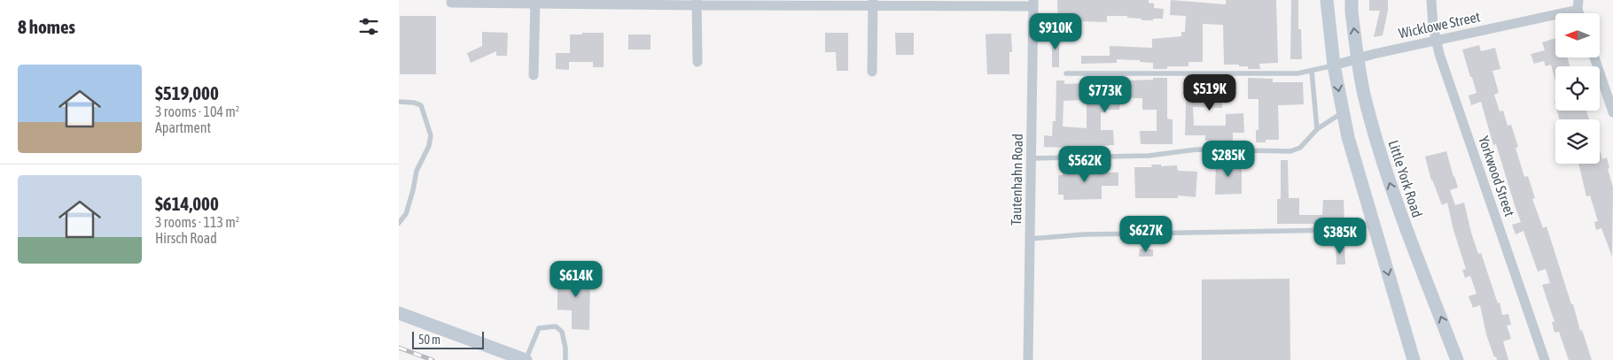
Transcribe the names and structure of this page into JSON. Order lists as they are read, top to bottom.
{
  "streets": {
    "main road": ["Little York Road"],
    "street": ["Wicklowe Street", "Yorkwood Street", "Tautenhahn Road"]
  },
  "crossings": [
    ["Wicklowe Street", "Yorkwood Street"],
    ["Wicklowe Street", "Little York Road"]
  ],
  "scale_bar": "50 m",
  "north": "left",
  "page": {
    "heading": "8 homes",
    "price": [
      "$910K",
      "$519K",
      "$773K",
      "$285K",
      "$562K",
      "$627K",
      "$385K",
      "$614K"
    ],
    "list": [
      {
        "name": "$519,000",
        "note": "3 rooms · 104 m² · Apartment"
      },
      {
        "name": "$614,000",
        "note": "3 rooms · 113 m² · Hirsch Road"
      }
    ],
    "scale": "50 m"
  }
}
